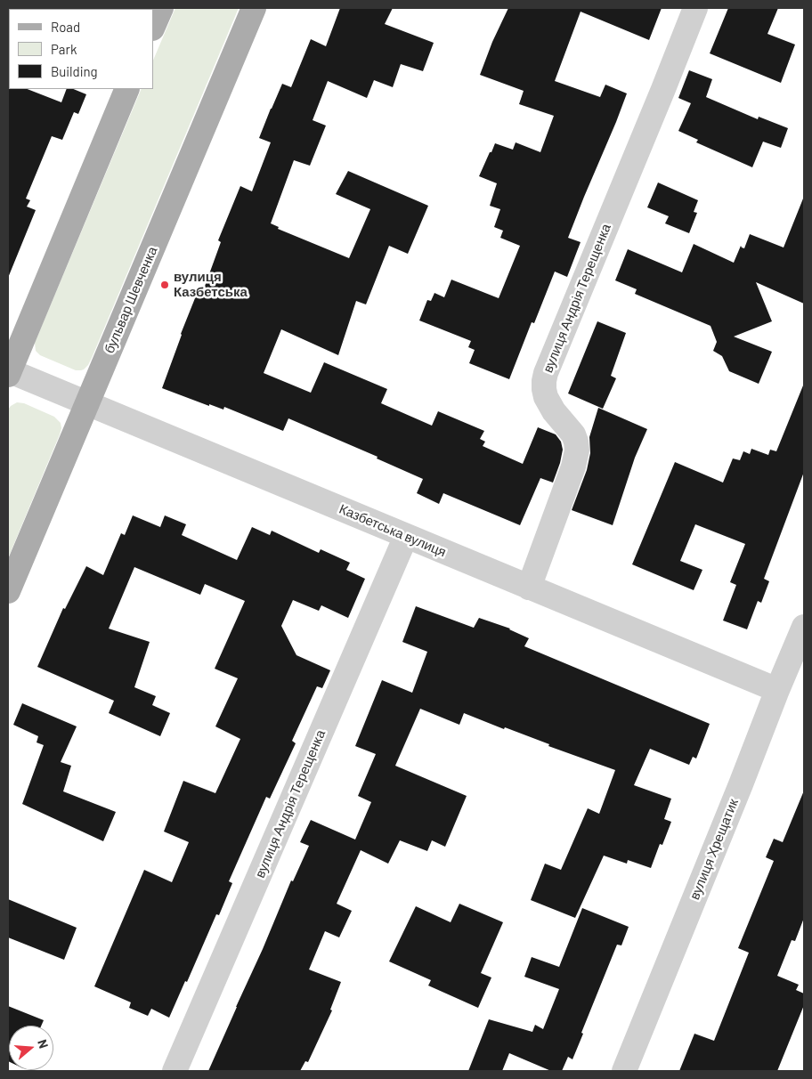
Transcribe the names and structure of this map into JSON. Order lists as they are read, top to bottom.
{
  "streets": {
    "main road": ["бульвар Шевченка"],
    "street": ["вулиця Андрія Терещенка", "Казбетська вулиця", "вулиця Хрещатик"]
  },
  "crossings": [
    ["вулиця Андрія Терещенка", "Казбетська вулиця"],
    ["бульвар Шевченка", "Казбетська вулиця"],
    ["Казбетська вулиця", "вулиця Хрещатик"]
  ],
  "places": ["вулиця Казбетська"],
  "legend": ["Road", "Park", "Building"],
  "north": "right"
}
